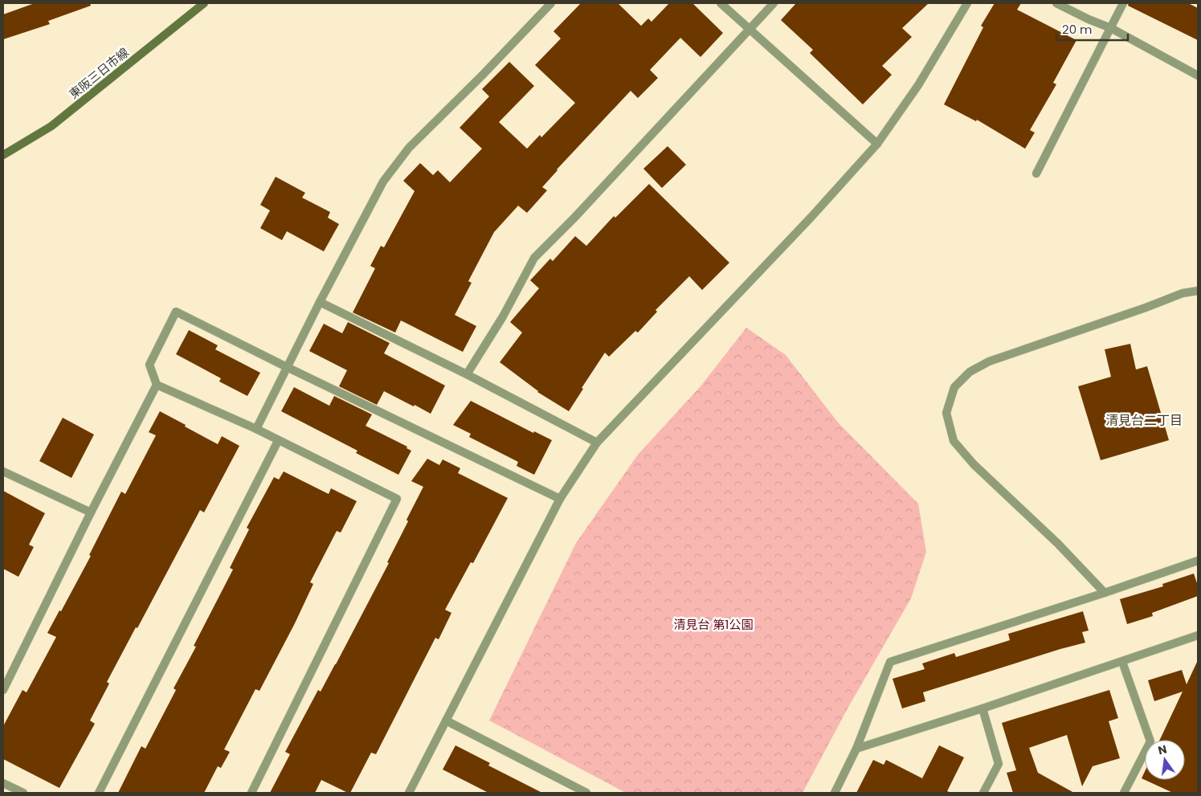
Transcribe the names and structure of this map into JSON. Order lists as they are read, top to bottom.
{
  "streets": {
    "main road": ["東阪三日市線"]
  },
  "districts": ["清見台二丁目"],
  "parks": ["清見台 第1公園"],
  "scale_bar": "20 m",
  "north": "top"
}
